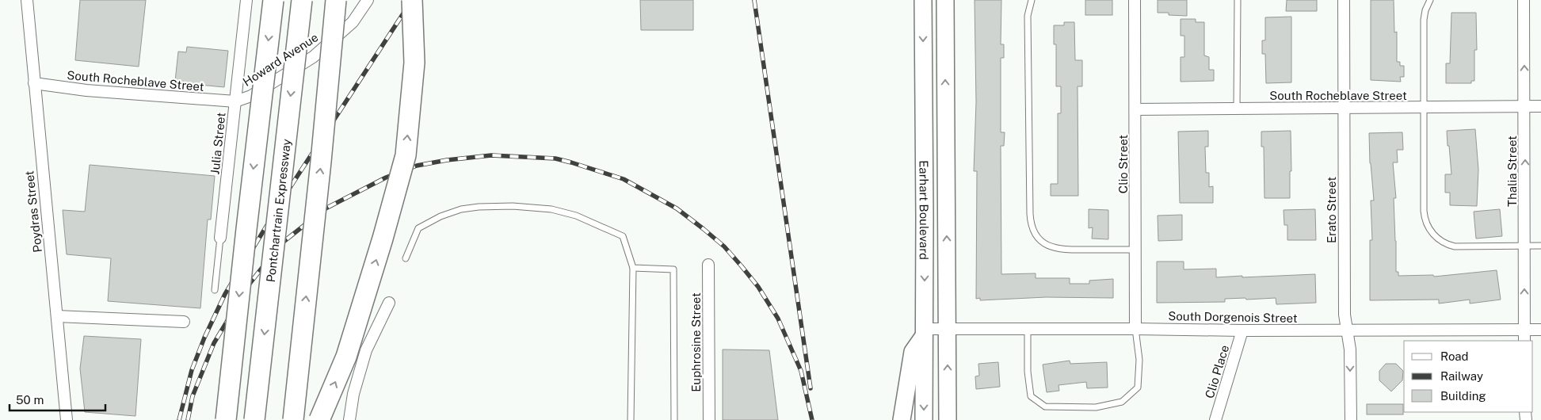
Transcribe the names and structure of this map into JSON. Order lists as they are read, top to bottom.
{
  "streets": {
    "highway": ["Pontchartrain Expressway"],
    "main road": ["Earhart Boulevard"],
    "street": [
      "Howard Avenue",
      "South Rocheblave Street",
      "Julia Street",
      "Clio Street",
      "Thalia Street",
      "Erato Street",
      "Poydras Street",
      "South Dorgenois Street",
      "Euphrosine Street",
      "Clio Place"
    ]
  },
  "crossings": [
    ["Howard Avenue", "South Rocheblave Street"],
    ["Howard Avenue", "Julia Street"],
    ["South Rocheblave Street", "Julia Street"],
    ["South Rocheblave Street", "Clio Street"],
    ["South Rocheblave Street", "Thalia Street"],
    ["South Rocheblave Street", "Erato Street"],
    ["South Rocheblave Street", "Poydras Street"],
    ["Clio Street", "South Dorgenois Street"],
    ["Thalia Street", "South Dorgenois Street"],
    ["Earhart Boulevard", "South Dorgenois Street"],
    ["Erato Street", "South Dorgenois Street"],
    ["South Dorgenois Street", "Clio Place"]
  ],
  "one_way": ["Thalia Street"],
  "legend": ["Road", "Railway", "Building"],
  "scale_bar": "50 m"
}
